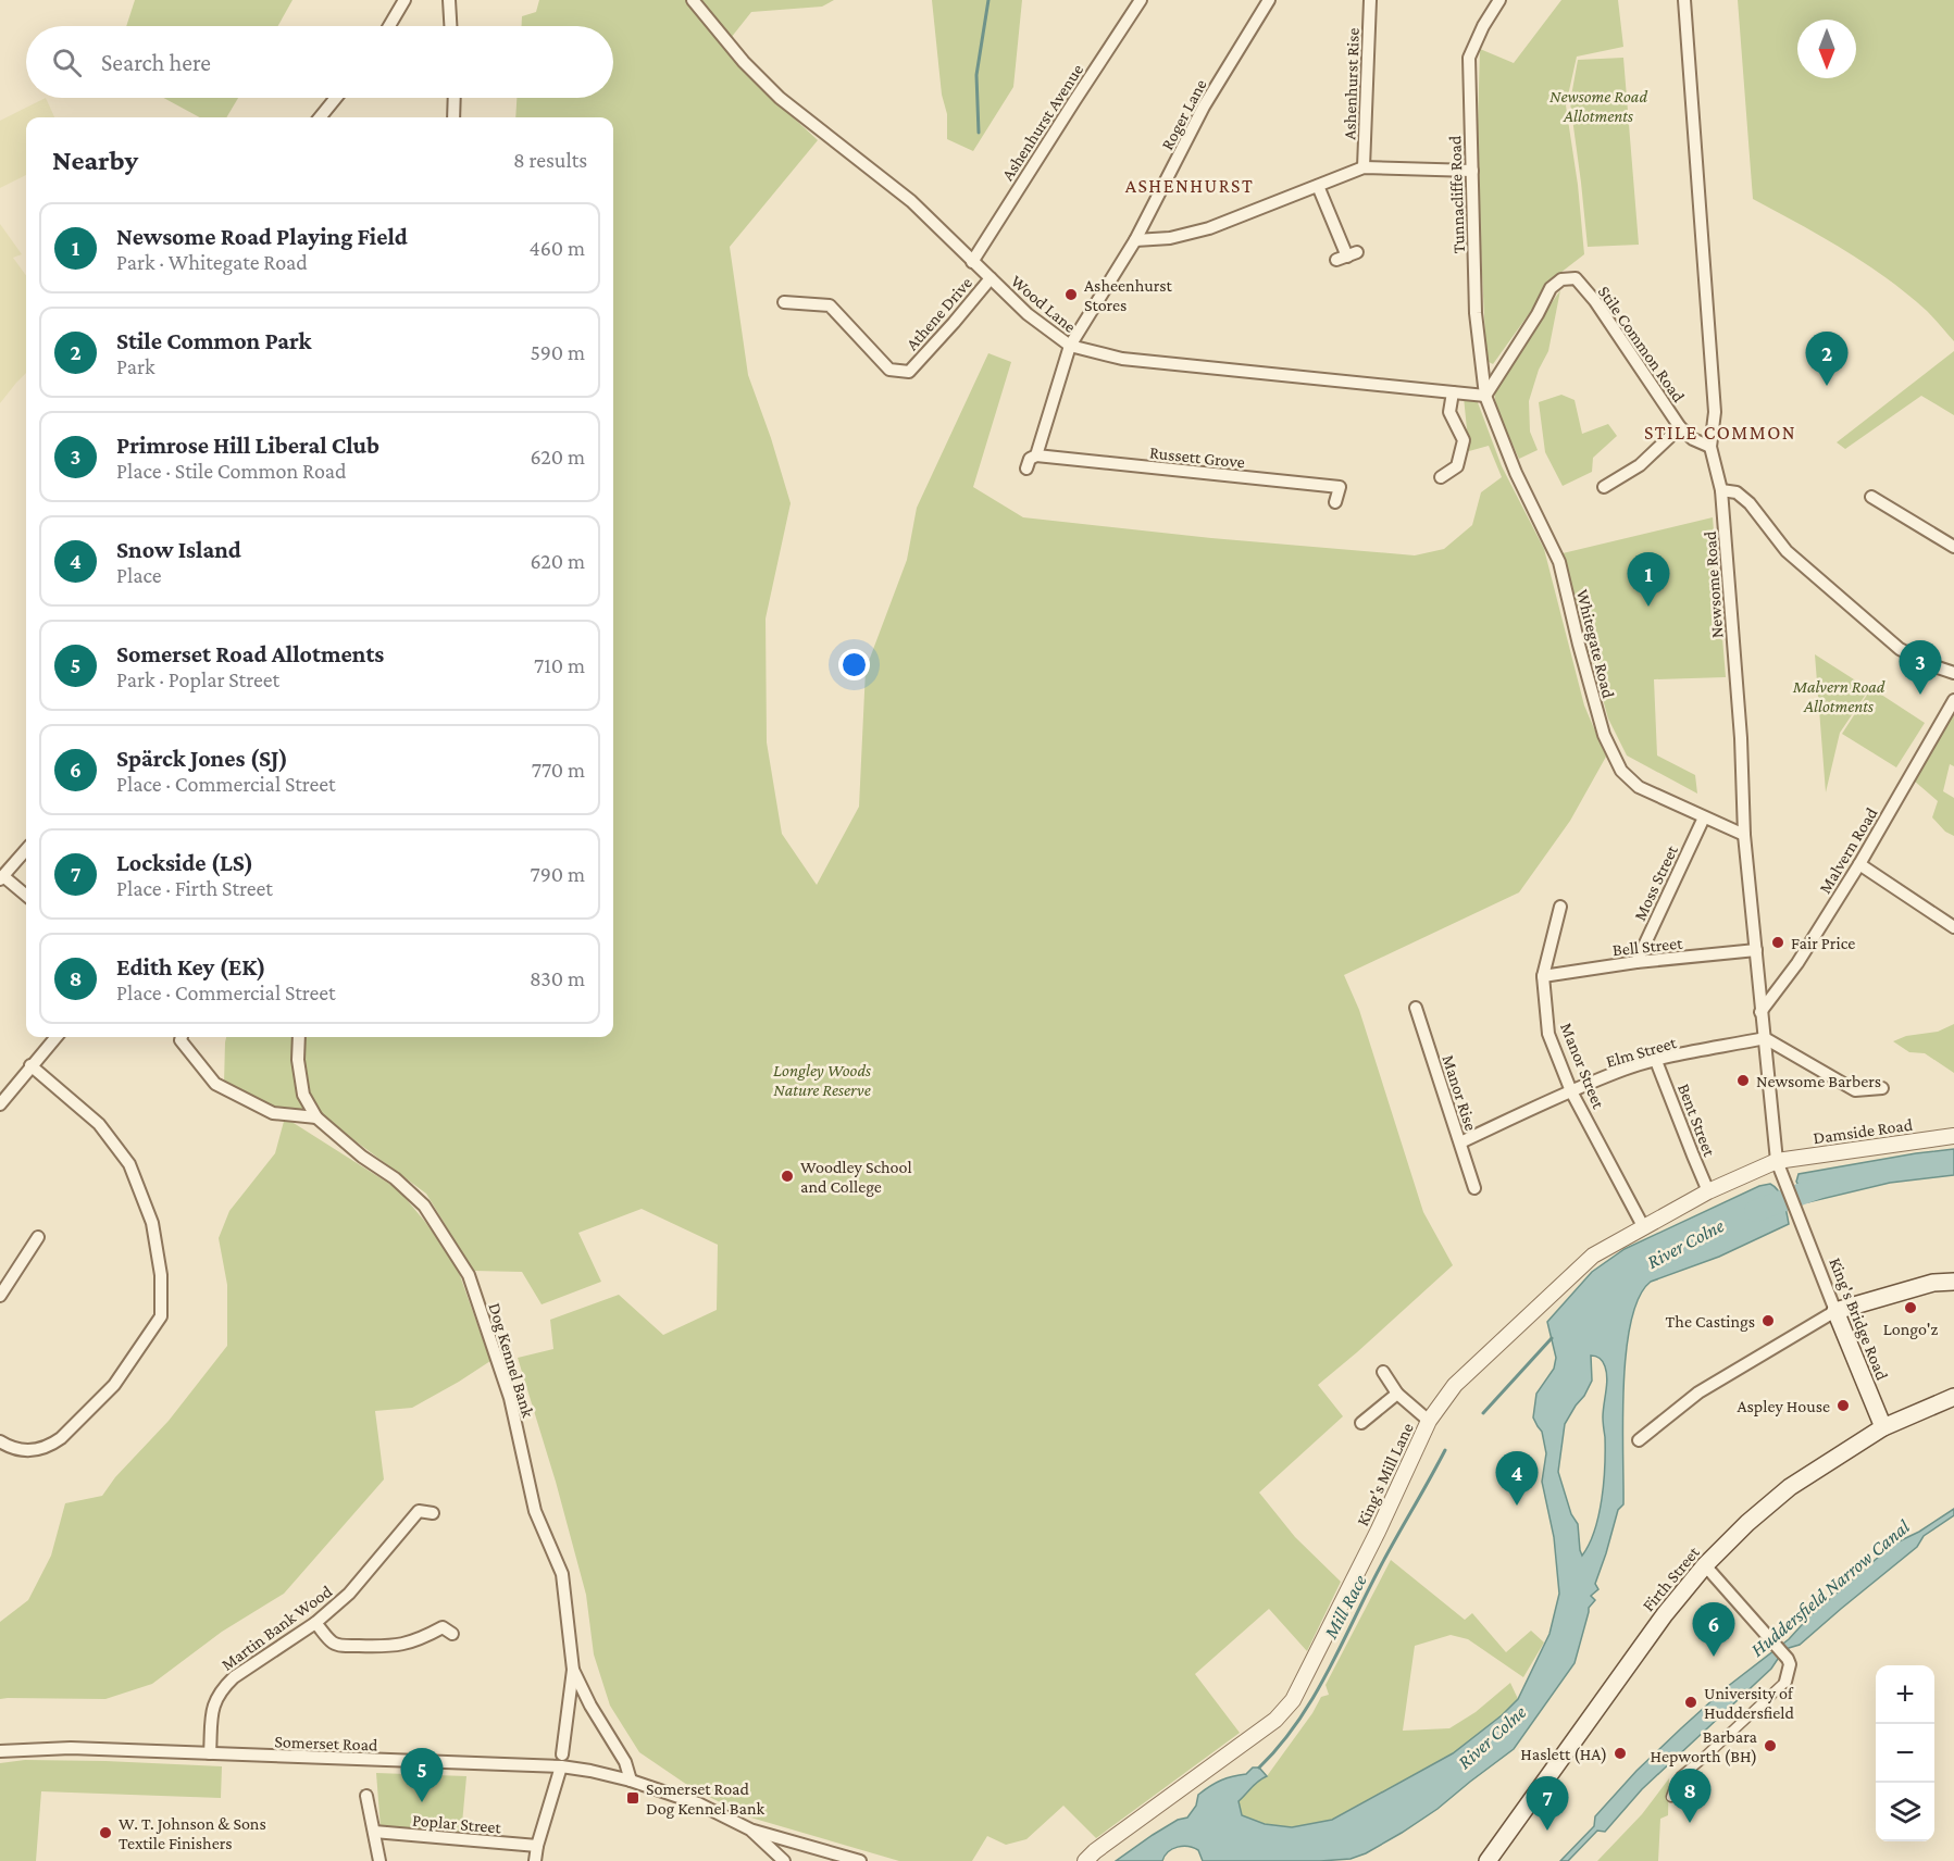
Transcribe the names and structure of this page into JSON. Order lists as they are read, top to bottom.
{
  "streets": {
    "main road": ["King's Bridge Road", "Firth Street"],
    "street": [
      "Ashenhurst Rise",
      "Roger Lane",
      "Ashenhurst Avenue",
      "Tunnacliffe Road",
      "Wood Lane",
      "Athene Drive",
      "Stile Common Road",
      "Russett Grove",
      "Newsome Road",
      "Whitegate Road",
      "Malvern Road",
      "Moss Street",
      "Bell Street",
      "Elm Street",
      "Manor Street",
      "Manor Rise",
      "Bent Street",
      "Damside Road",
      "Dog Kennel Bank",
      "King's Mill Lane",
      "Martin Bank Wood",
      "Somerset Road",
      "Poplar Street"
    ]
  },
  "crossings": [
    ["Roger Lane", "Wood Lane"],
    ["Roger Lane", "Russett Grove"],
    ["Ashenhurst Avenue", "Wood Lane"],
    ["Tunnacliffe Road", "Wood Lane"],
    ["Tunnacliffe Road", "Stile Common Road"],
    ["Tunnacliffe Road", "Whitegate Road"],
    ["Wood Lane", "Athene Drive"],
    ["Wood Lane", "Stile Common Road"],
    ["Wood Lane", "Whitegate Road"],
    ["Stile Common Road", "Newsome Road"],
    ["Stile Common Road", "Whitegate Road"],
    ["Newsome Road", "Whitegate Road"],
    ["Newsome Road", "Malvern Road"],
    ["Newsome Road", "Bell Street"],
    ["Newsome Road", "Elm Street"],
    ["Newsome Road", "Damside Road"],
    ["Newsome Road", "King's Bridge Road"],
    ["Newsome Road", "King's Mill Lane"],
    ["Whitegate Road", "Moss Street"],
    ["Moss Street", "Bell Street"],
    ["Bell Street", "Manor Street"],
    ["Elm Street", "Manor Street"],
    ["Elm Street", "Manor Rise"],
    ["Elm Street", "Bent Street"],
    ["Manor Street", "King's Mill Lane"],
    ["Bent Street", "King's Mill Lane"],
    ["Damside Road", "King's Bridge Road"],
    ["Damside Road", "King's Mill Lane"],
    ["King's Bridge Road", "King's Mill Lane"],
    ["King's Bridge Road", "Firth Street"],
    ["Dog Kennel Bank", "Somerset Road"],
    ["Martin Bank Wood", "Somerset Road"]
  ],
  "districts": ["ASHENHURST", "STILE COMMON"],
  "water": ["River Colne", "Huddersfield Narrow Canal", "Mill Race"],
  "parks": ["Newsome Road Allotments", "Malvern Road Allotments", "Longley Woods Nature Reserve"],
  "places": {
    "other": [
      "Asheenhurst Stores",
      "Fair Price",
      "Newsome Barbers",
      "Woodley School and College",
      "Longo'z",
      "The Castings",
      "Aspley House",
      "University of Huddersfield",
      "Barbara Hepworth (BH)",
      "Haslett (HA)",
      "W. T. Johnson & Sons Textile Finishers"
    ],
    "transit": ["Somerset Road Dog Kennel Bank"]
  },
  "north": "bottom",
  "page": {
    "search": "Search here",
    "heading": ["Nearby", "8 results"],
    "list": [
      {
        "mark": "1",
        "name": "Newsome Road Playing Field",
        "note": "Park · Whitegate Road",
        "value": "460 m"
      },
      {
        "mark": "2",
        "name": "Stile Common Park",
        "note": "Park",
        "value": "590 m"
      },
      {
        "mark": "3",
        "name": "Primrose Hill Liberal Club",
        "note": "Place · Stile Common Road",
        "value": "620 m"
      },
      {
        "mark": "4",
        "name": "Snow Island",
        "note": "Place",
        "value": "620 m"
      },
      {
        "mark": "5",
        "name": "Somerset Road Allotments",
        "note": "Park · Poplar Street",
        "value": "710 m"
      },
      {
        "mark": "6",
        "name": "Spärck Jones (SJ)",
        "note": "Place · Commercial Street",
        "value": "770 m"
      },
      {
        "mark": "7",
        "name": "Lockside (LS)",
        "note": "Place · Firth Street",
        "value": "790 m"
      },
      {
        "mark": "8",
        "name": "Edith Key (EK)",
        "note": "Place · Commercial Street",
        "value": "830 m"
      }
    ],
    "pins": [
      "2",
      "1",
      "3",
      "4",
      "6",
      "5",
      "8",
      "7"
    ],
    "map_buttons": ["+", "−"]
  }
}
